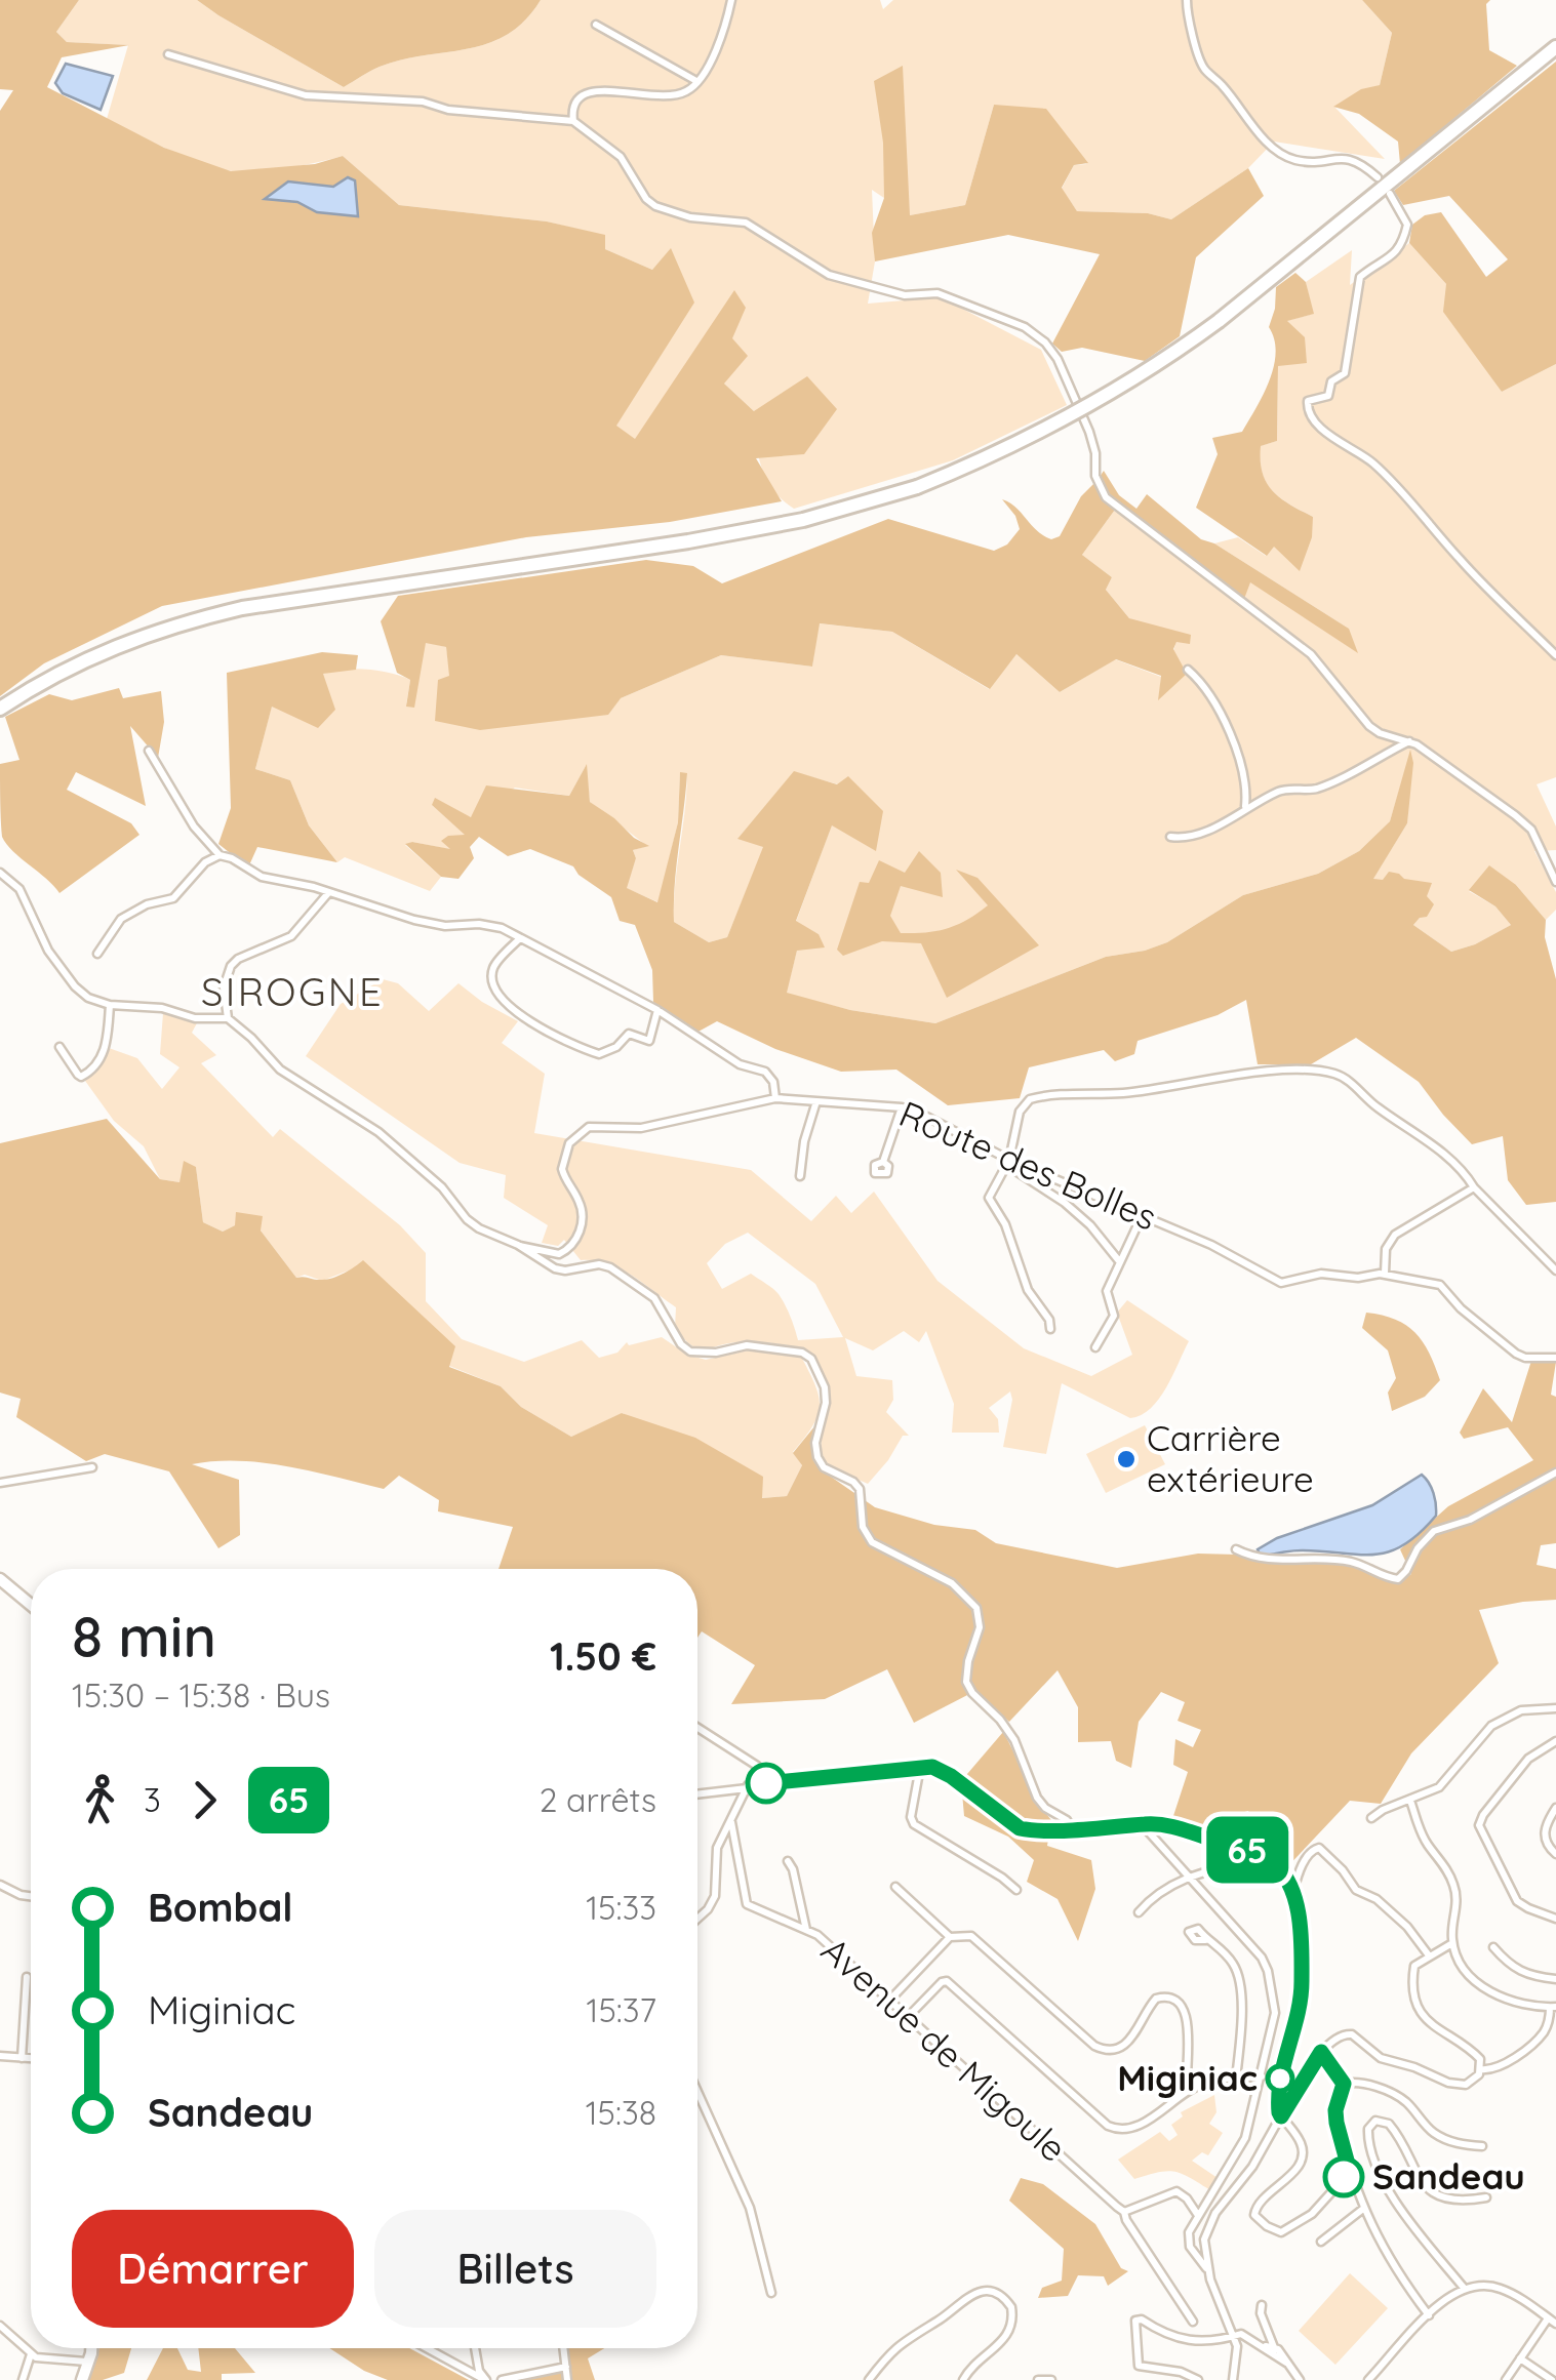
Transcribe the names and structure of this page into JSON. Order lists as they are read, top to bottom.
{
  "streets": {
    "street": ["Route des Bolles", "Avenue de Migoule"]
  },
  "districts": ["SIROGNE"],
  "places": ["Carrière extérieure", "Miginiac", "Sandeau"],
  "lines": ["bus line 65"],
  "page": {
    "on_map": "65",
    "heading": ["8 min", "15:30 – 15:38 · Bus", "1.50 €"],
    "legs": ["3", "65", "2 arrêts"],
    "list": [
      {
        "name": "Bombal",
        "value": "15:33"
      },
      {
        "name": "Miginiac",
        "value": "15:37"
      },
      {
        "name": "Sandeau",
        "value": "15:38"
      }
    ],
    "buttons": ["Démarrer", "Billets"]
  }
}
